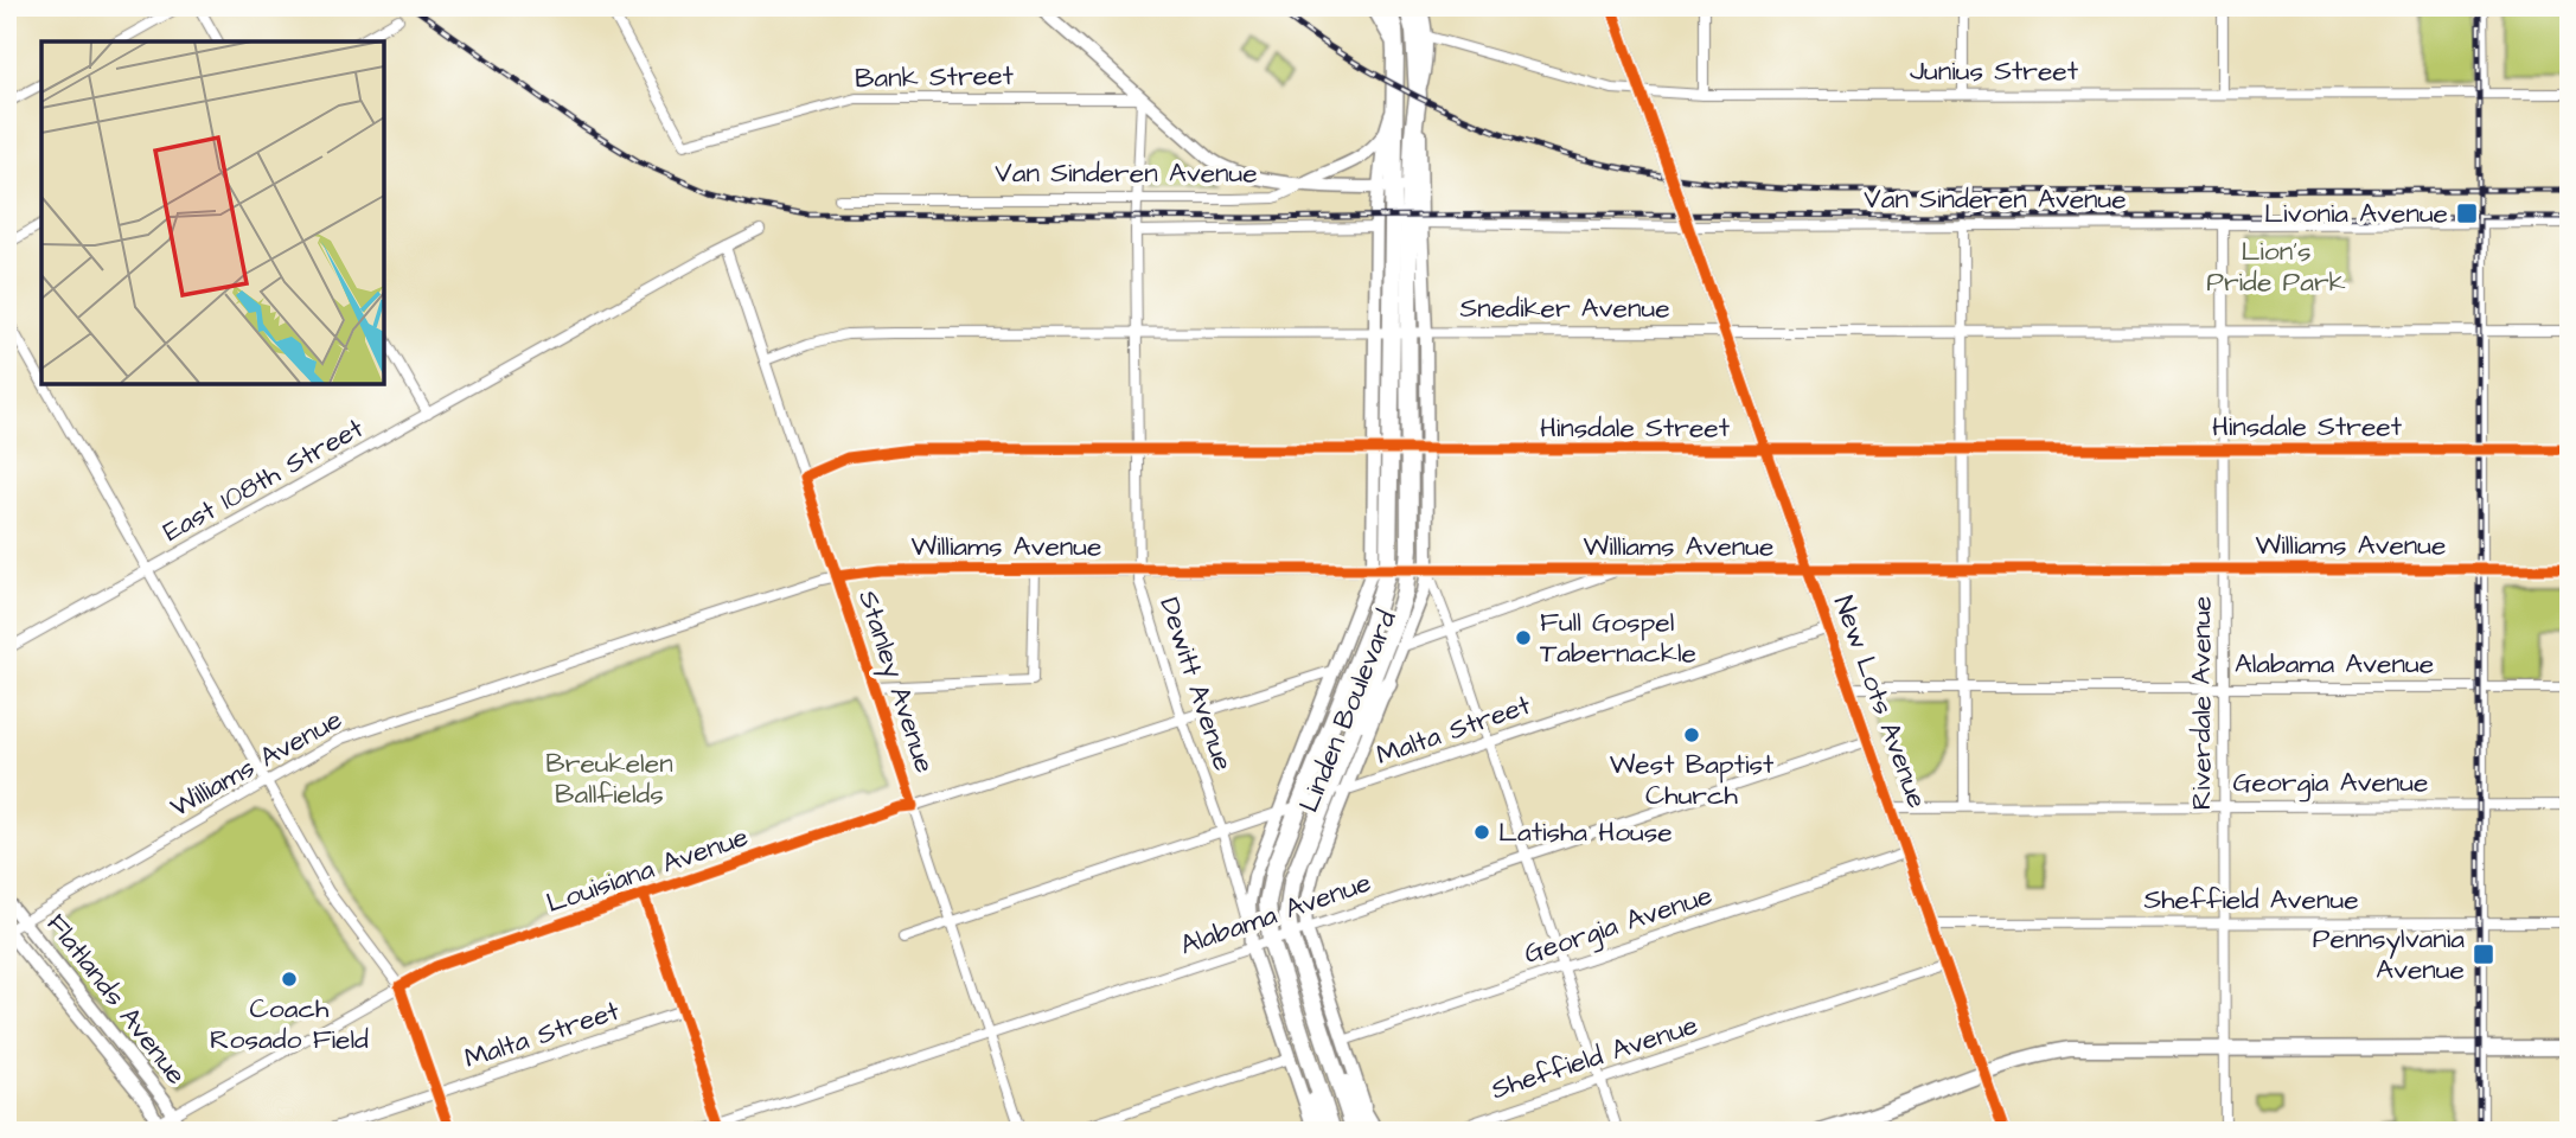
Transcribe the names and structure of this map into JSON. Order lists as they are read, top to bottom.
{
  "streets": {
    "highway": ["Linden Boulevard"],
    "street": [
      "Junius Street",
      "Bank Street",
      "Van Sinderen Avenue",
      "Snediker Avenue",
      "Hinsdale Street",
      "East 108th Street",
      "Williams Avenue",
      "Alabama Avenue",
      "Stanley Avenue",
      "Dewitt Avenue",
      "New Lots Avenue",
      "Riverdale Avenue",
      "Malta Street",
      "Georgia Avenue",
      "Louisiana Avenue",
      "Sheffield Avenue",
      "Flatlands Avenue"
    ]
  },
  "crossings": [
    ["Junius Street", "New Lots Avenue"],
    ["Junius Street", "Linden Boulevard"],
    ["Bank Street", "Dewitt Avenue"],
    ["Van Sinderen Avenue", "Dewitt Avenue"],
    ["Van Sinderen Avenue", "New Lots Avenue"],
    ["Van Sinderen Avenue", "Riverdale Avenue"],
    ["Van Sinderen Avenue", "Linden Boulevard"],
    ["Snediker Avenue", "Stanley Avenue"],
    ["Snediker Avenue", "Dewitt Avenue"],
    ["Snediker Avenue", "New Lots Avenue"],
    ["Snediker Avenue", "Riverdale Avenue"],
    ["Snediker Avenue", "Linden Boulevard"],
    ["Hinsdale Street", "Stanley Avenue"],
    ["Hinsdale Street", "Dewitt Avenue"],
    ["Hinsdale Street", "New Lots Avenue"],
    ["Hinsdale Street", "Riverdale Avenue"],
    ["Hinsdale Street", "Linden Boulevard"],
    ["East 108th Street", "Stanley Avenue"],
    ["Williams Avenue", "Stanley Avenue"],
    ["Williams Avenue", "Dewitt Avenue"],
    ["Williams Avenue", "New Lots Avenue"],
    ["Williams Avenue", "Riverdale Avenue"],
    ["Williams Avenue", "Linden Boulevard"],
    ["Williams Avenue", "Flatlands Avenue"],
    ["Alabama Avenue", "Stanley Avenue"],
    ["Alabama Avenue", "New Lots Avenue"],
    ["Alabama Avenue", "Riverdale Avenue"],
    ["Alabama Avenue", "Linden Boulevard"],
    ["Stanley Avenue", "Malta Street"],
    ["Stanley Avenue", "Louisiana Avenue"],
    ["Dewitt Avenue", "Linden Boulevard"],
    ["Dewitt Avenue", "Malta Street"],
    ["Dewitt Avenue", "Louisiana Avenue"],
    ["New Lots Avenue", "Malta Street"],
    ["New Lots Avenue", "Georgia Avenue"],
    ["New Lots Avenue", "Sheffield Avenue"],
    ["Riverdale Avenue", "Georgia Avenue"],
    ["Riverdale Avenue", "Sheffield Avenue"],
    ["Linden Boulevard", "Malta Street"],
    ["Linden Boulevard", "Georgia Avenue"],
    ["Linden Boulevard", "Louisiana Avenue"],
    ["Louisiana Avenue", "Flatlands Avenue"]
  ],
  "parks": ["Lion's Pride Park", "Breukelen Ballfields"],
  "places": {
    "transit": ["Livonia Avenue", "Pennsylvania Avenue"],
    "other": [
      "Full Gospel Tabernackle",
      "West Baptist Church",
      "Latisha House",
      "Coach Rosado Field"
    ]
  }
}
